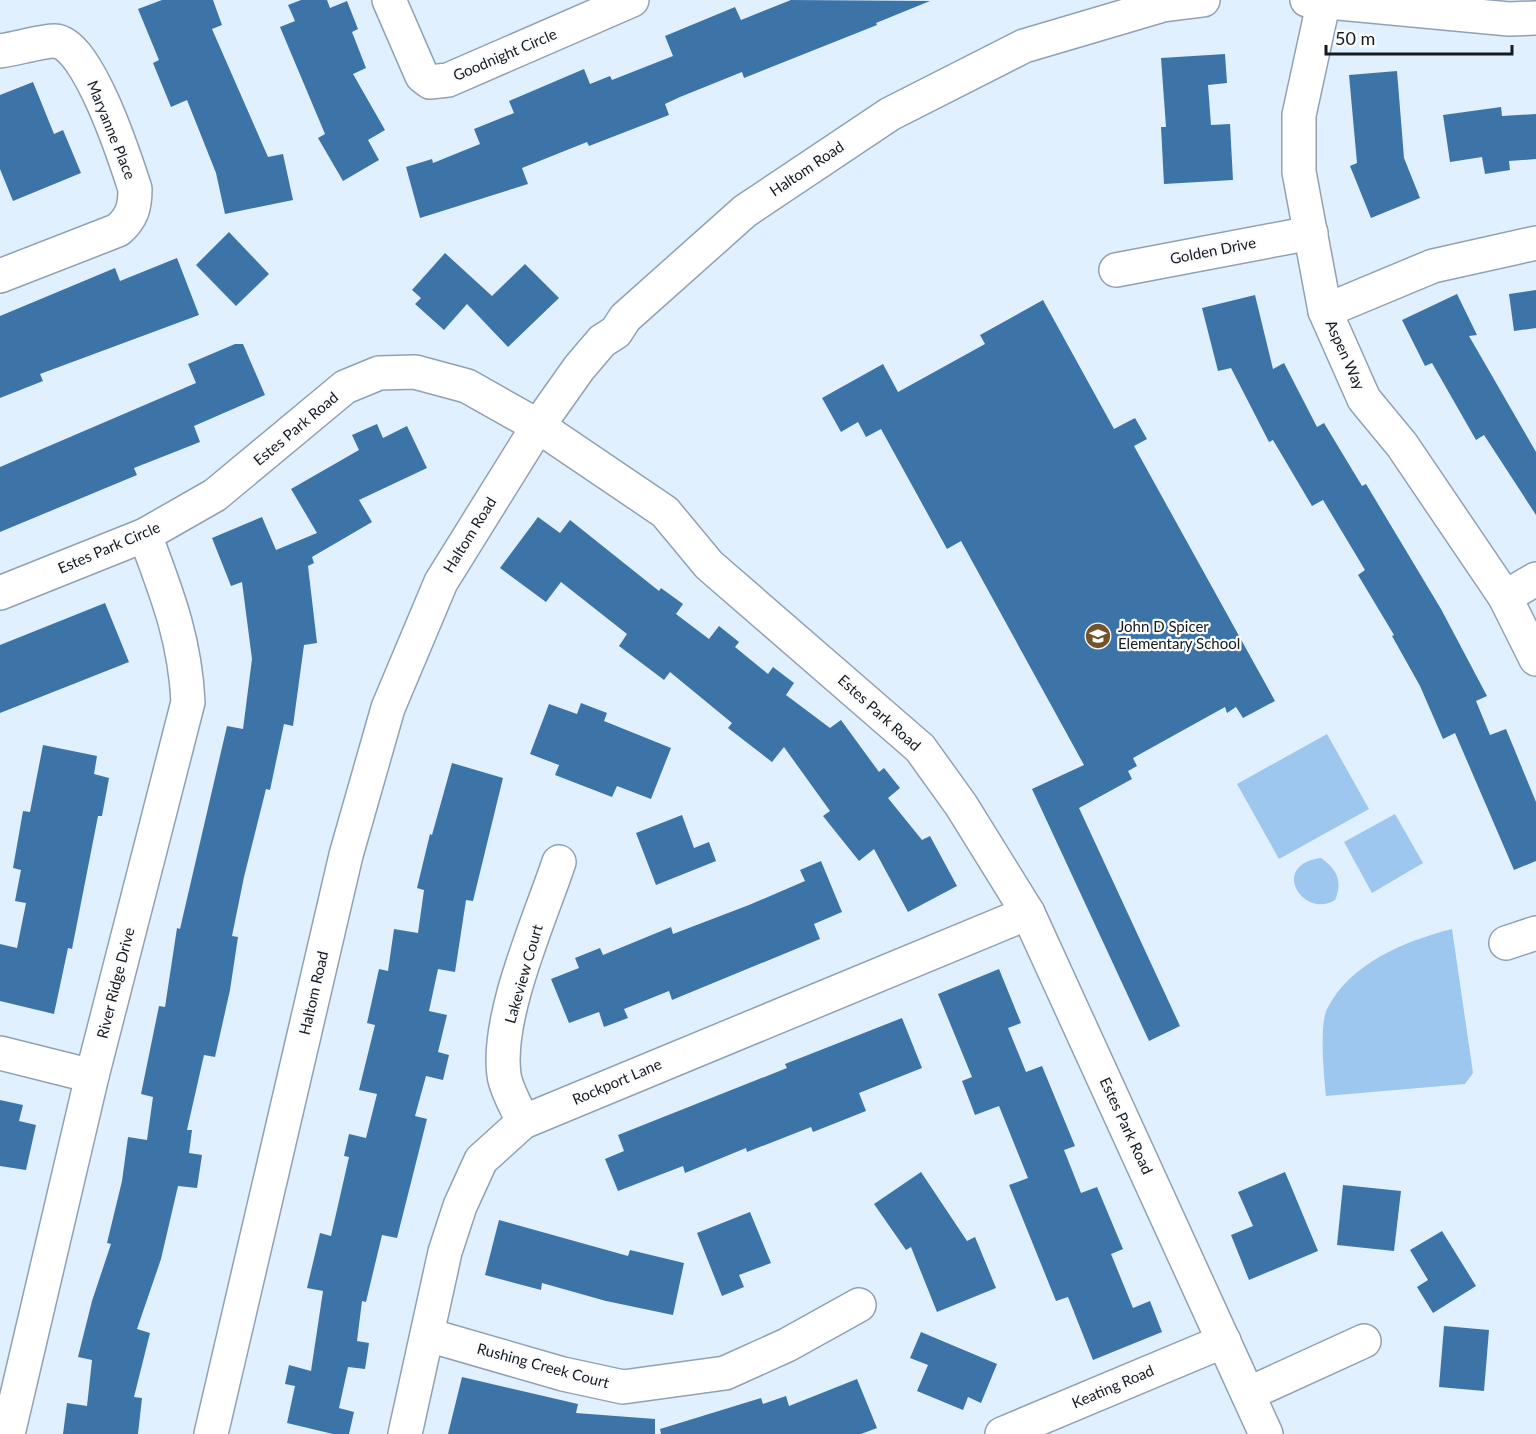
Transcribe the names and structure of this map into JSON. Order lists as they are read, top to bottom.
{
  "streets": {
    "street": [
      "Goodnight Circle",
      "Maryanne Place",
      "Haltom Road",
      "Golden Drive",
      "Aspen Way",
      "Estes Park Road",
      "Estes Park Circle",
      "Lakeview Court",
      "River Ridge Drive",
      "Rockport Lane",
      "Rushing Creek Court",
      "Keating Road"
    ]
  },
  "crossings": [
    ["Haltom Road", "Estes Park Road"],
    ["Golden Drive", "Aspen Way"],
    ["Estes Park Road", "Estes Park Circle"],
    ["Estes Park Road", "Rockport Lane"],
    ["Estes Park Road", "Keating Road"],
    ["Estes Park Circle", "River Ridge Drive"],
    ["Lakeview Court", "Rockport Lane"],
    ["Rockport Lane", "Rushing Creek Court"]
  ],
  "places": {
    "school or university": ["John D Spicer Elementary School"]
  },
  "scale_bar": "50 m"
}
